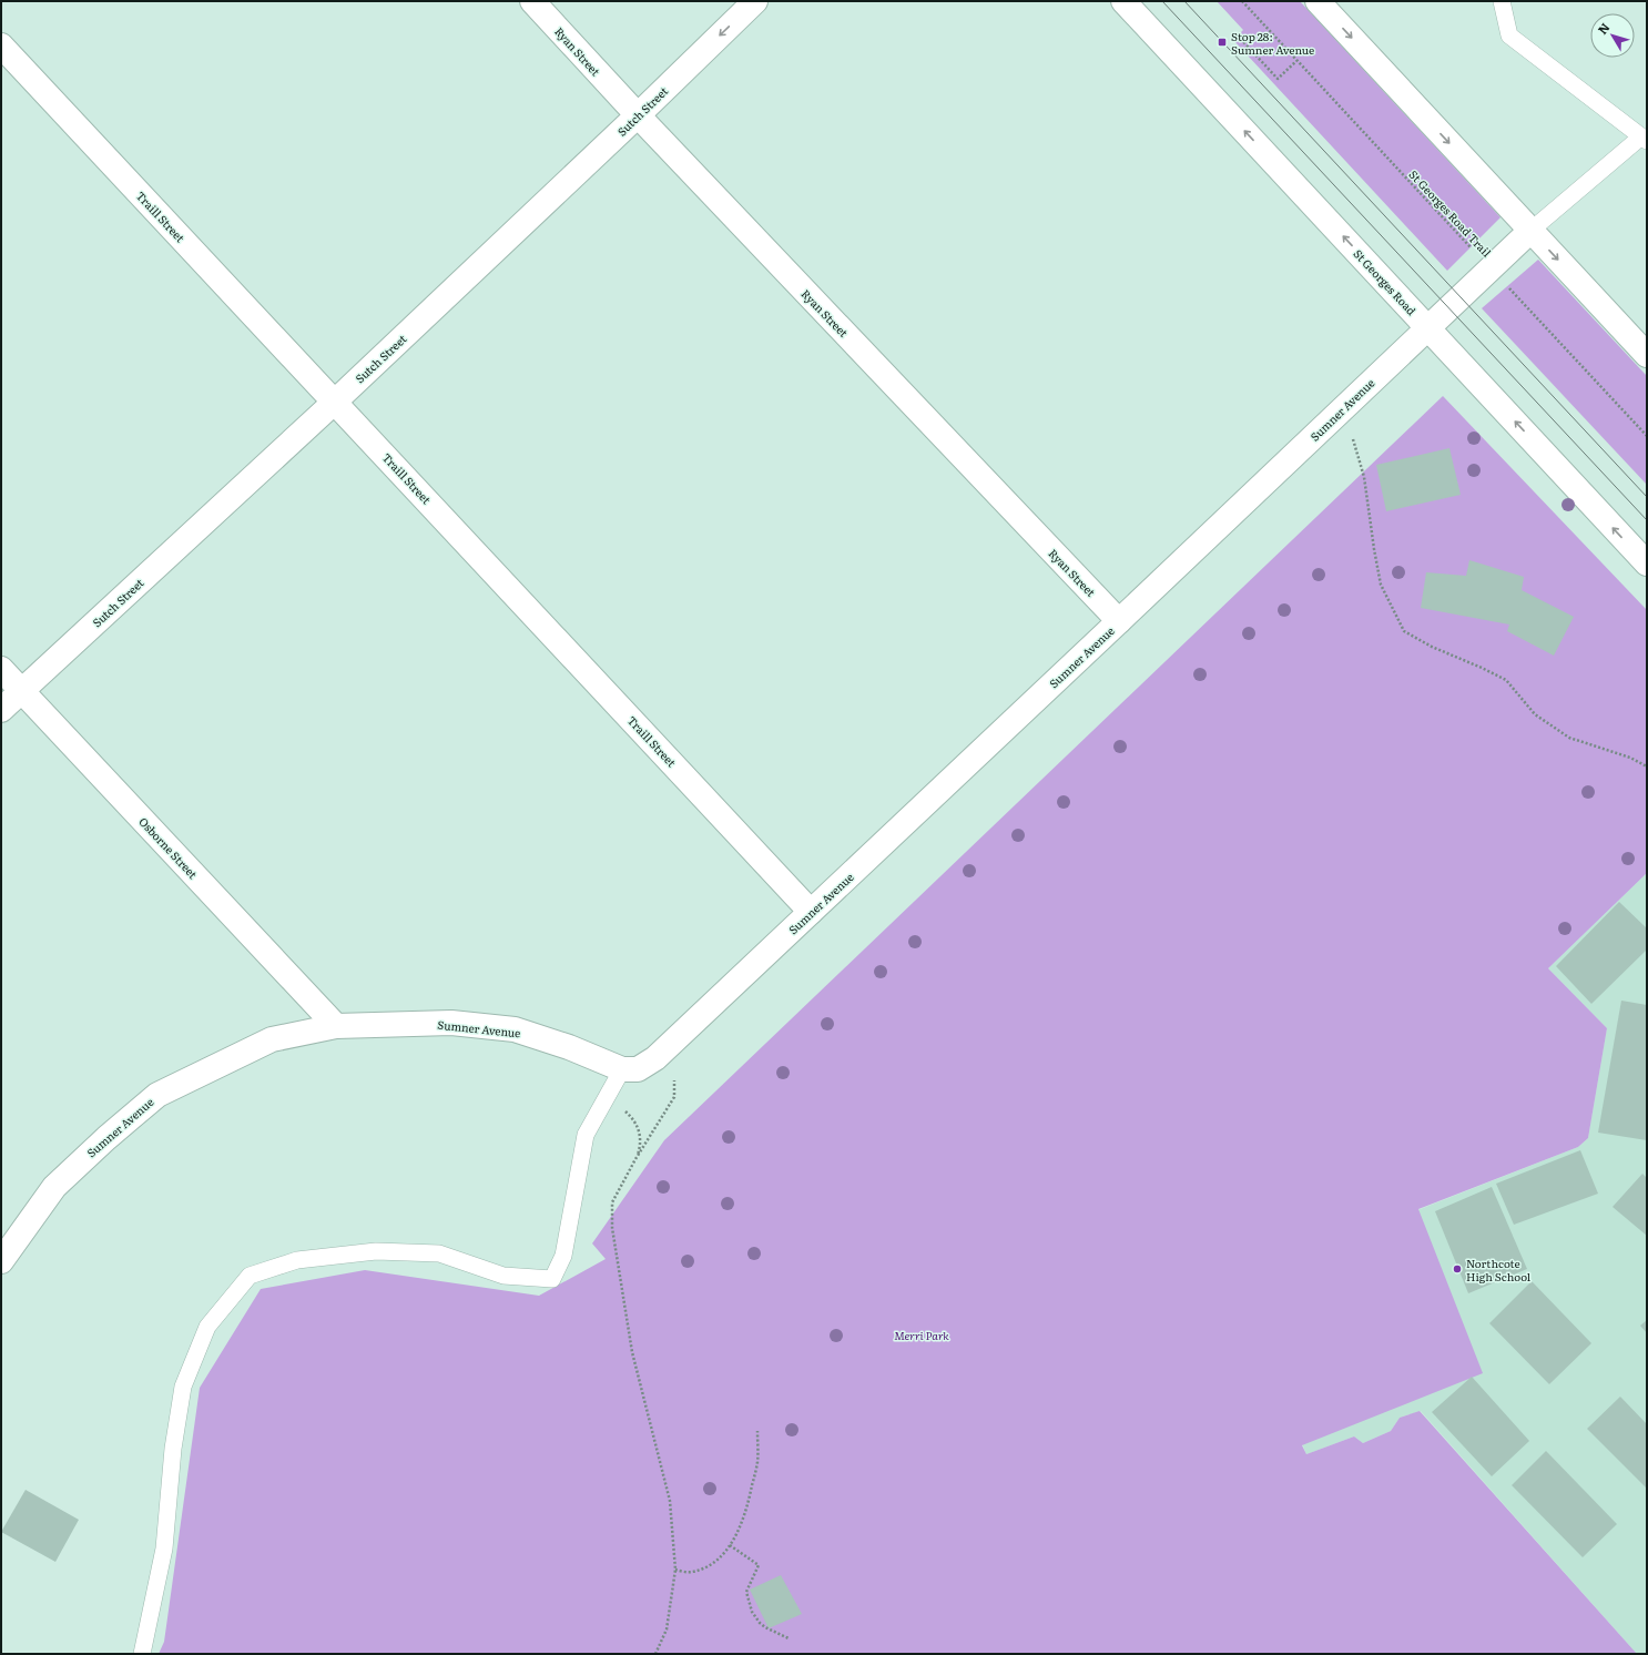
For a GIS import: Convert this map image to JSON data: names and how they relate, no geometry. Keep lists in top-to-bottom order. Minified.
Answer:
{"streets":{"main road":["Ryan Street","Sutch Street","Traill Street","St Georges Road","Sumner Avenue","Osborne Street"],"path":["St Georges Road Trail"]},"crossings":[["Ryan Street","Sutch Street"],["Ryan Street","Sumner Avenue"],["Sutch Street","Traill Street"],["Sutch Street","Osborne Street"],["St Georges Road Trail","Sumner Avenue"],["Traill Street","Sumner Avenue"],["St Georges Road","Sumner Avenue"],["Sumner Avenue","Osborne Street"]],"parks":["Merri Park"],"places":{"transit":["Stop 28: Sumner Avenue"],"other":["Northcote High School"]},"north":"top left"}
